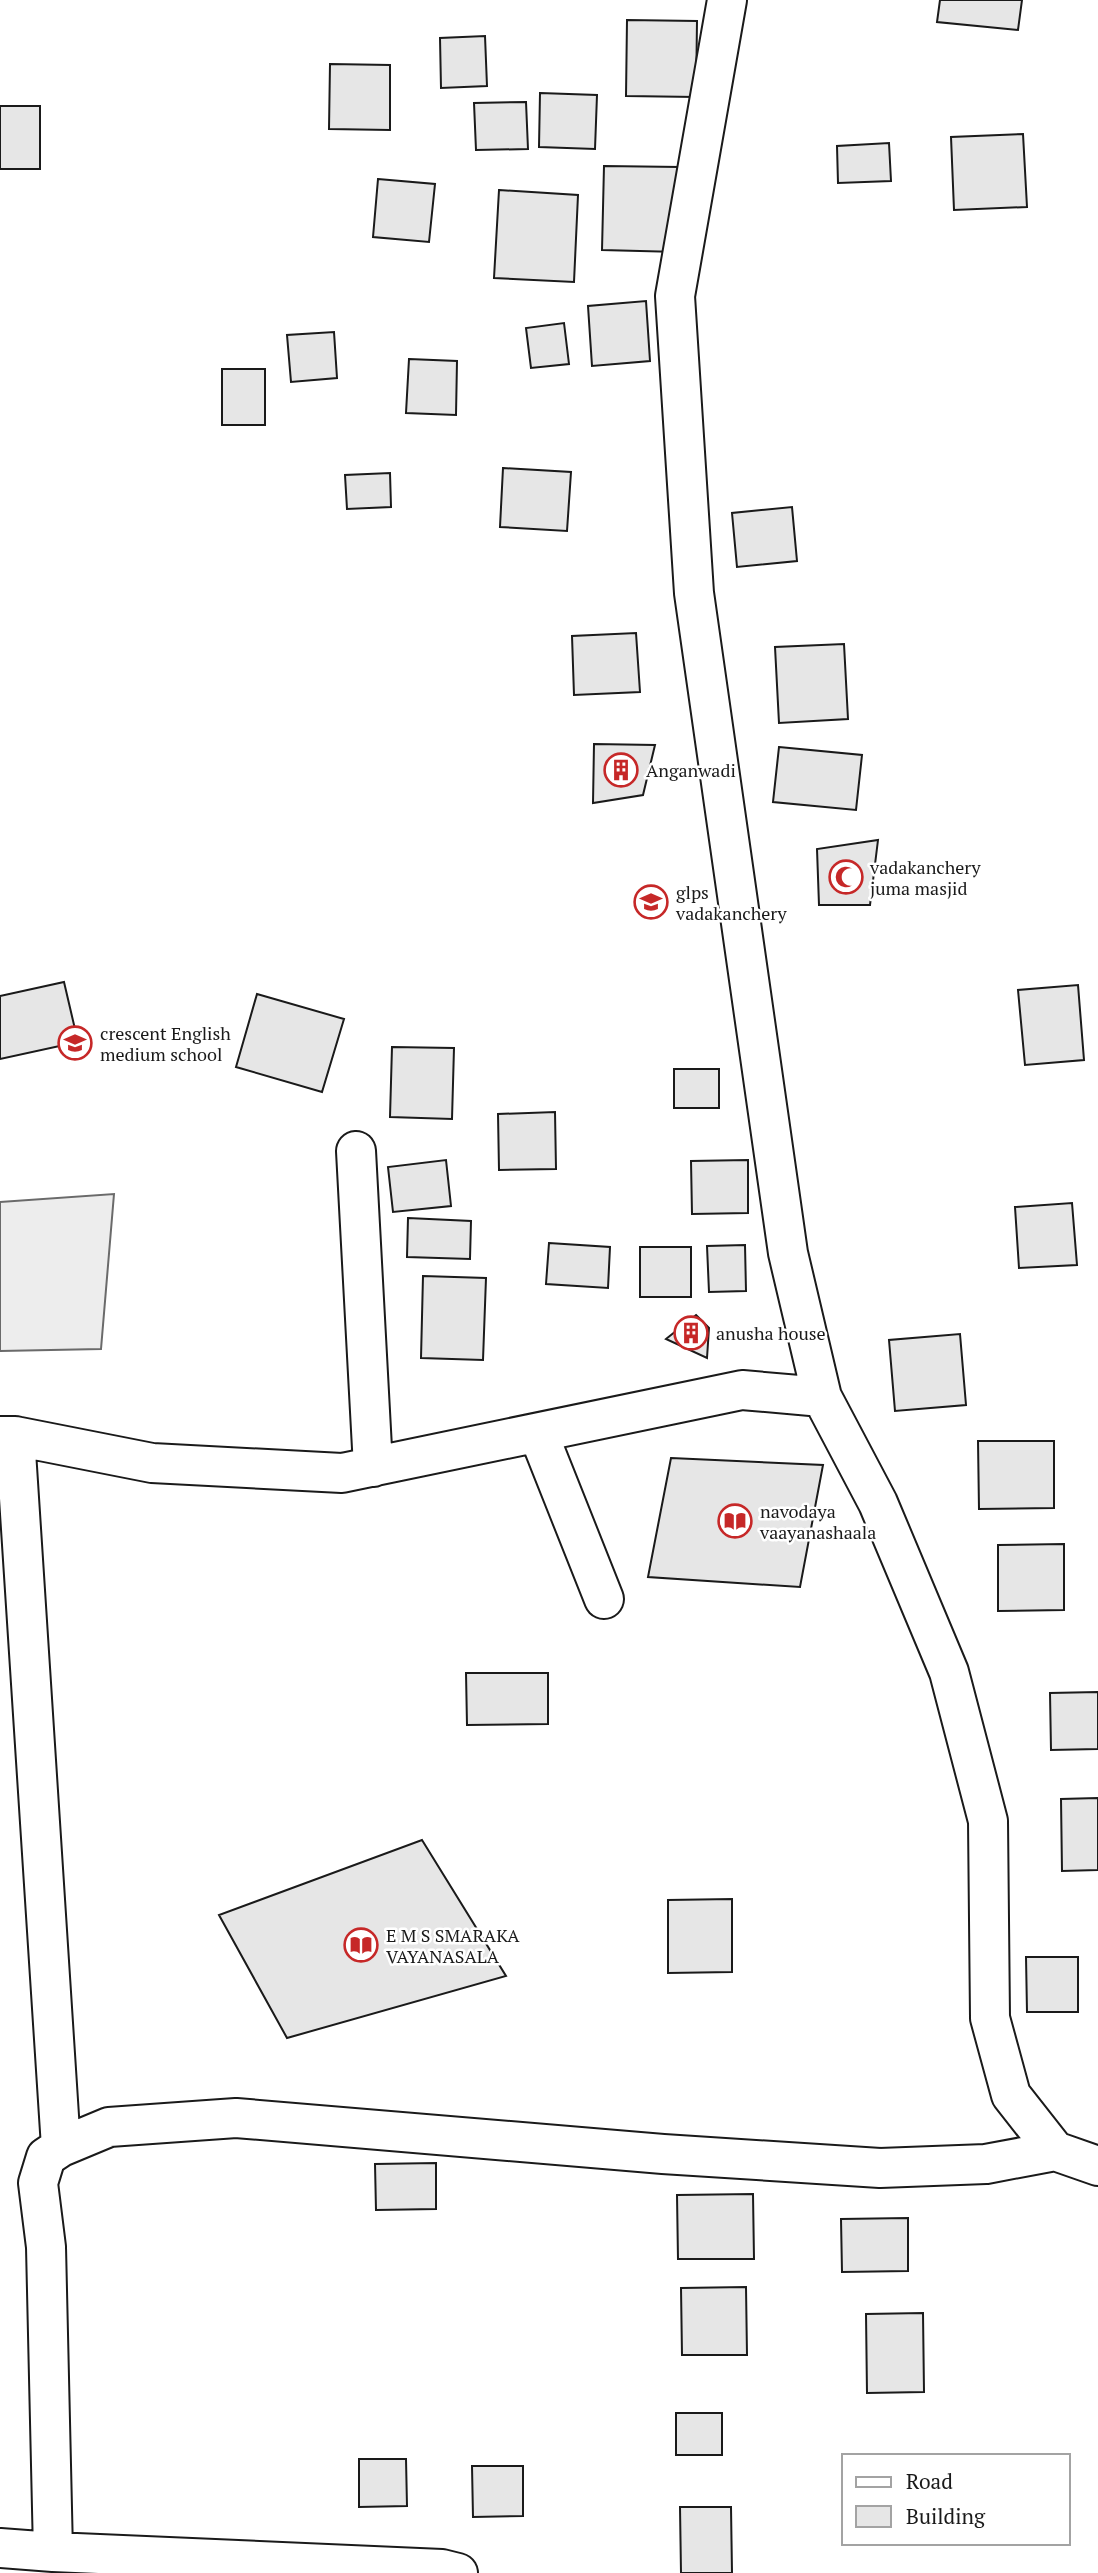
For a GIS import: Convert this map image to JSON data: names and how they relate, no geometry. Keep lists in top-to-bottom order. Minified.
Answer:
{"places":{"building":["Anganwadi","anusha house"],"mosque":["vadakanchery juma masjid"],"school or university":["glps vadakanchery","crescent English medium school"],"library":["navodaya vaayanashaala","E M S SMARAKA VAYANASALA"]},"legend":["Road","Building"]}
